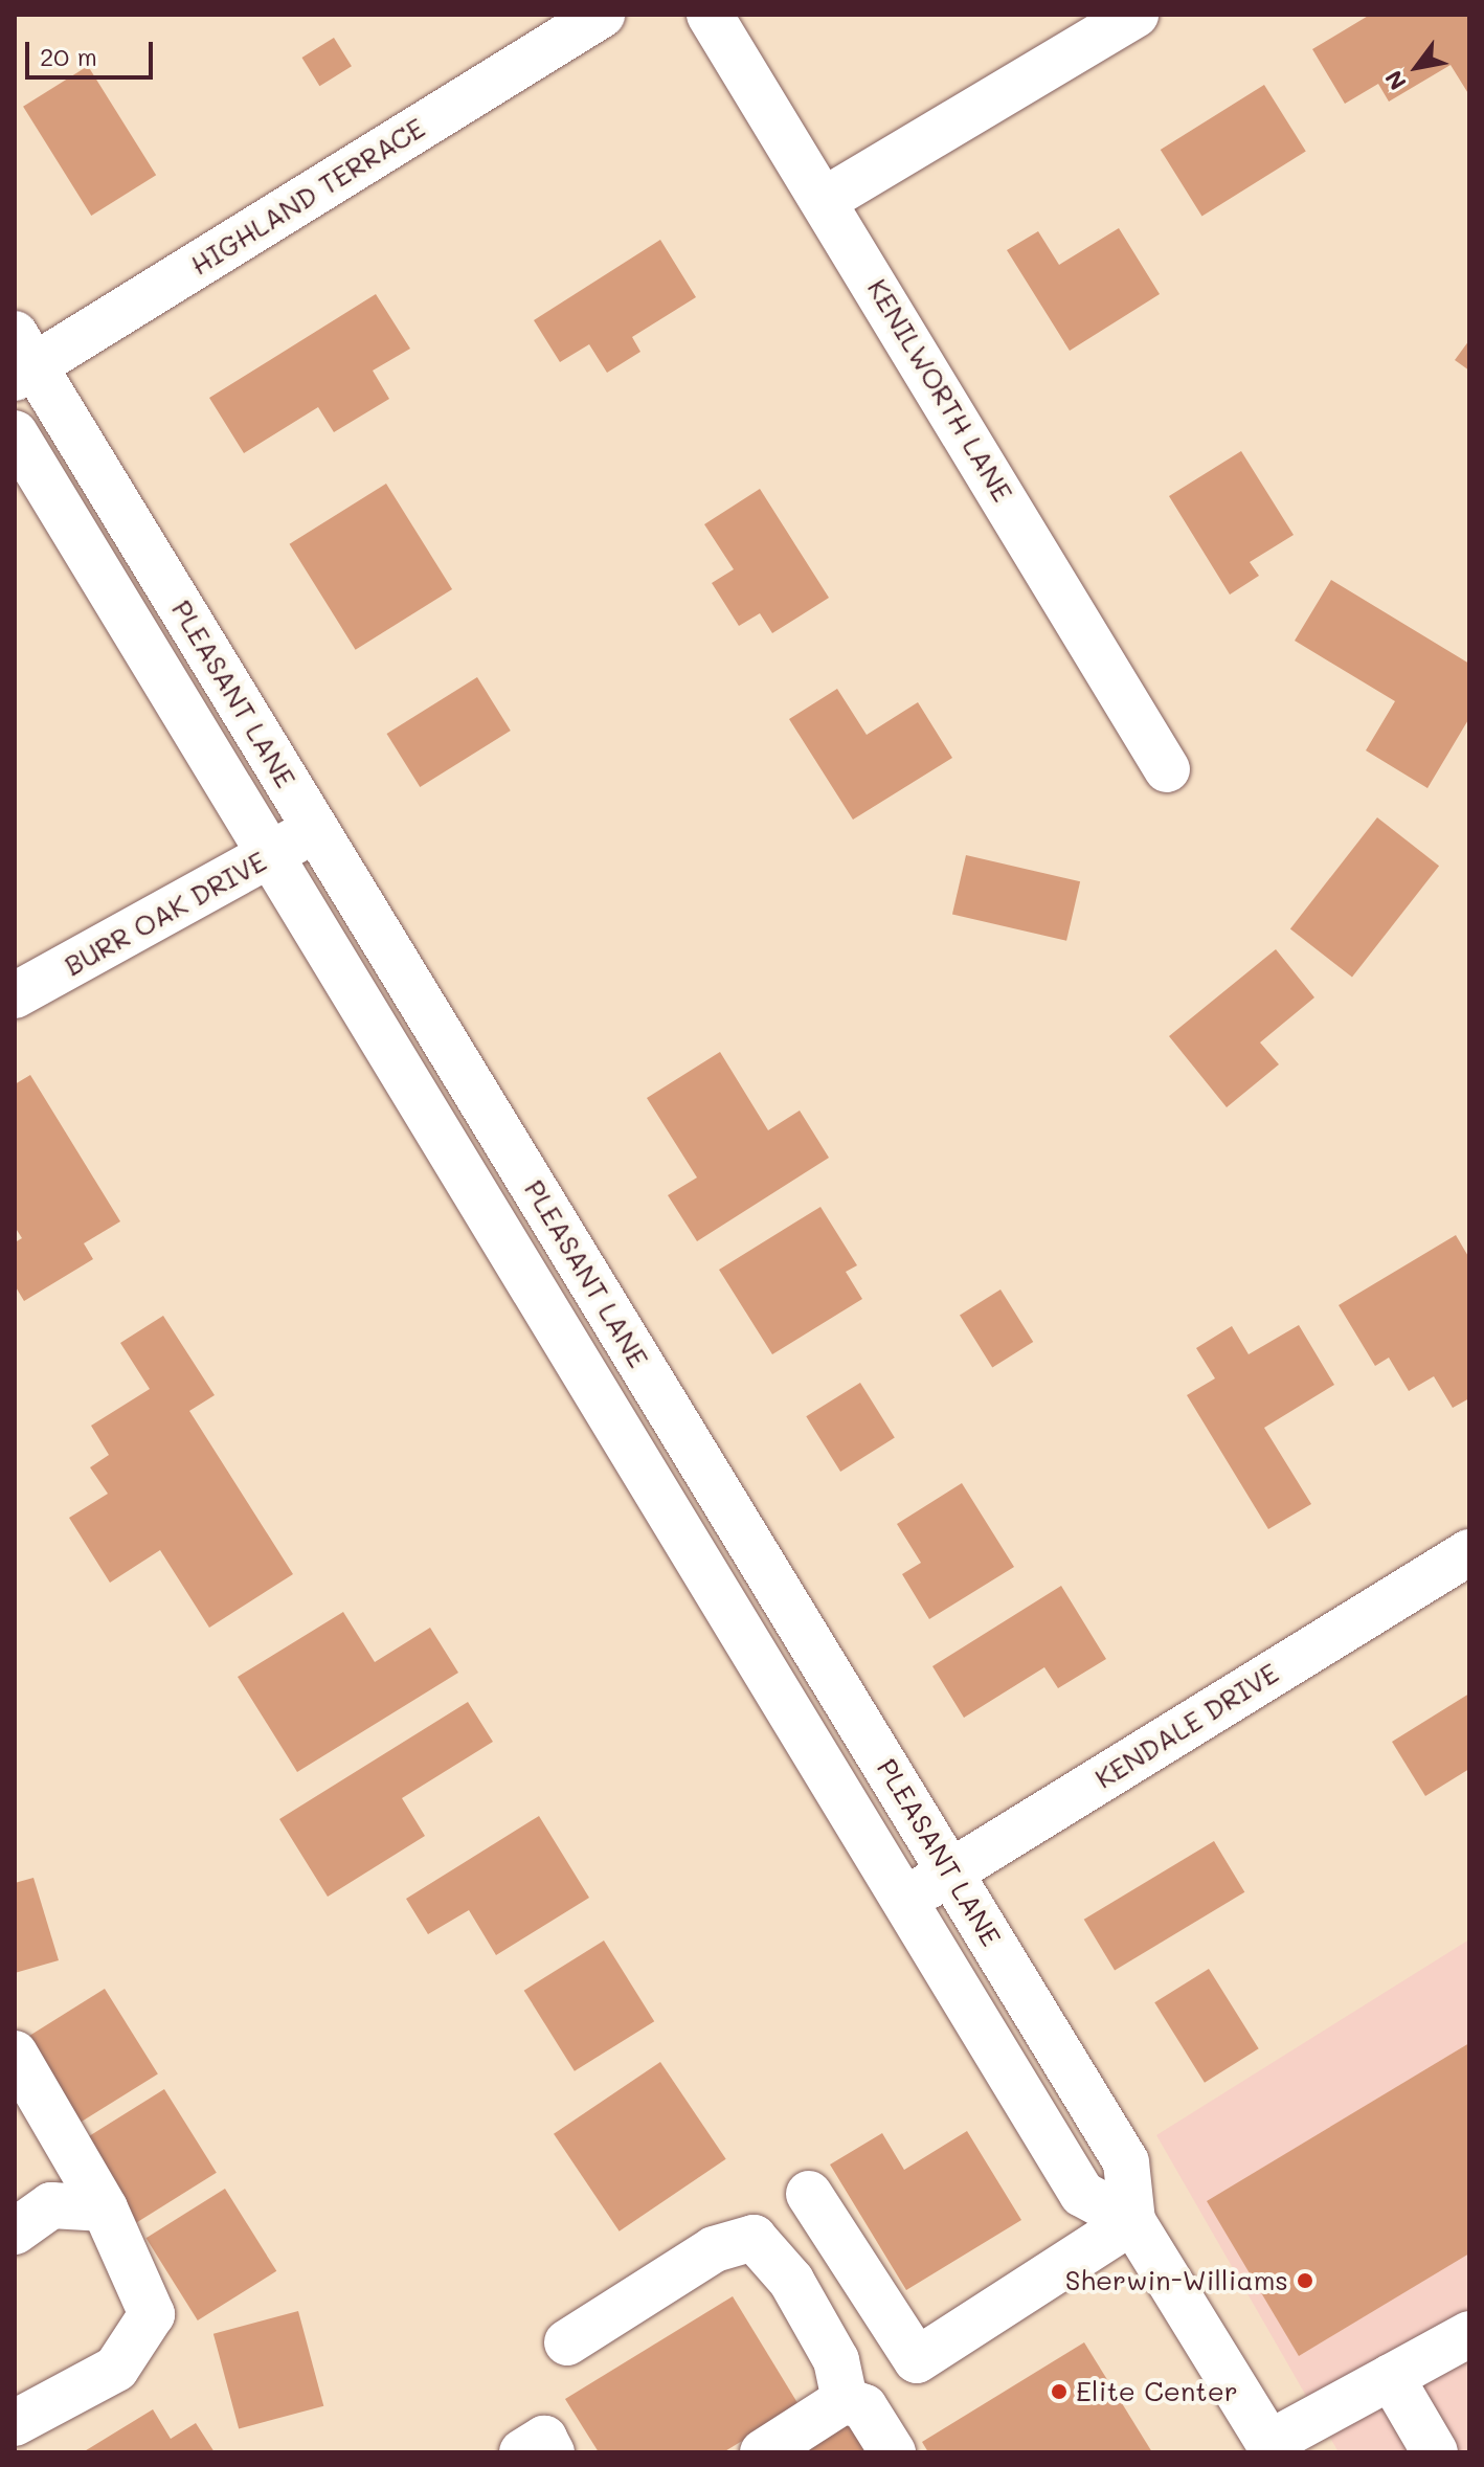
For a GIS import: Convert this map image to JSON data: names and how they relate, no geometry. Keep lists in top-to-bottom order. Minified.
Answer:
{"streets":{"street":["HIGHLAND TERRACE","KENILWORTH LANE","PLEASANT LANE","BURR OAK DRIVE","KENDALE DRIVE"]},"crossings":[["HIGHLAND TERRACE","PLEASANT LANE"],["PLEASANT LANE","BURR OAK DRIVE"],["PLEASANT LANE","KENDALE DRIVE"]],"places":["Sherwin-Williams","Elite Center"],"scale_bar":"20 m","north":"bottom left"}
